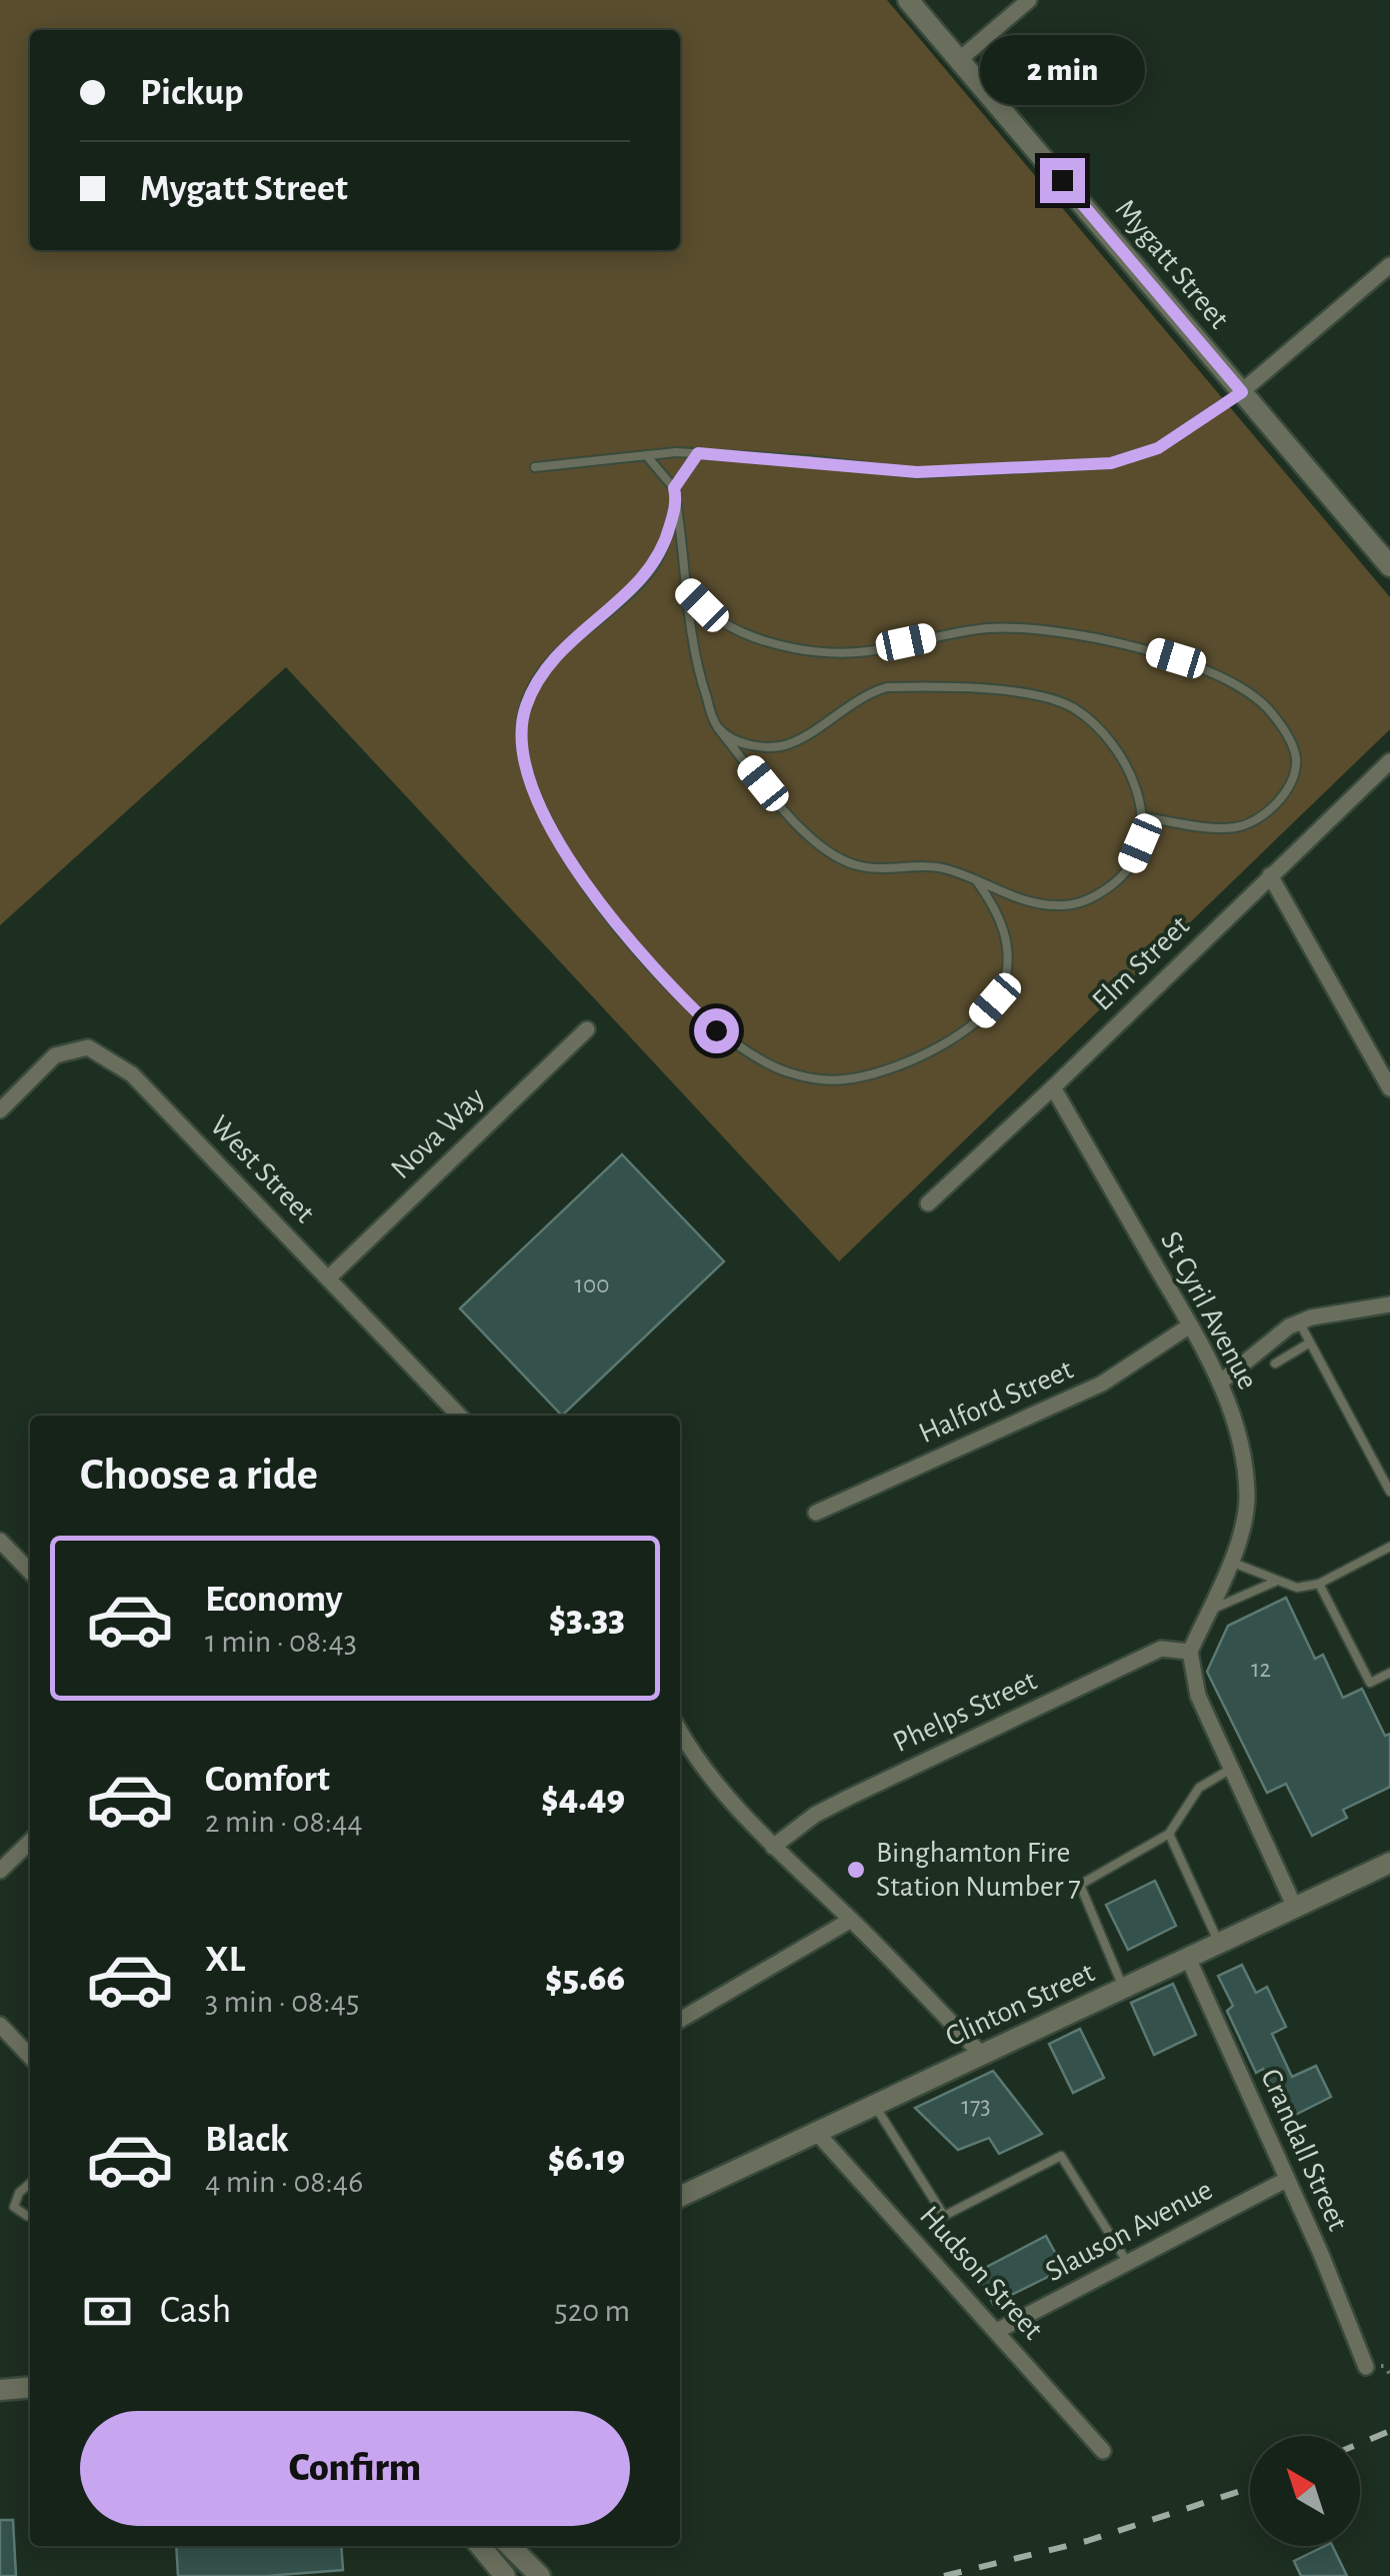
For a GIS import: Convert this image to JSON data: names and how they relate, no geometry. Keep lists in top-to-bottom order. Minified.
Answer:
{"streets":{"street":["Mygatt Street","Elm Street","Nova Way","West Street","St Cyril Avenue","Halford Street","Phelps Street","Clinton Street","Crandall Street","Slauson Avenue","Hudson Street"]},"crossings":[["Elm Street","St Cyril Avenue"],["Nova Way","West Street"],["St Cyril Avenue","Halford Street"],["St Cyril Avenue","Phelps Street"],["Clinton Street","Crandall Street"],["Clinton Street","Hudson Street"],["Crandall Street","Slauson Avenue"],["Slauson Avenue","Hudson Street"]],"places":["Binghamton Fire Station Number 7"],"house_numbers":["100","12","173"],"north":"top left","page":{"banner":["Pickup","Mygatt Street"],"bubble":"2 min","heading":"Choose a ride","list":[{"name":"Economy","note":"1 min · 08:43","value":"$3.33"},{"name":"Comfort","note":"2 min · 08:44","value":"$4.49"},{"name":"XL","note":"3 min · 08:45","value":"$5.66"},{"name":"Black","note":"4 min · 08:46","value":"$6.19"}],"pay":["Cash","520 m"],"buttons":"Confirm"}}
